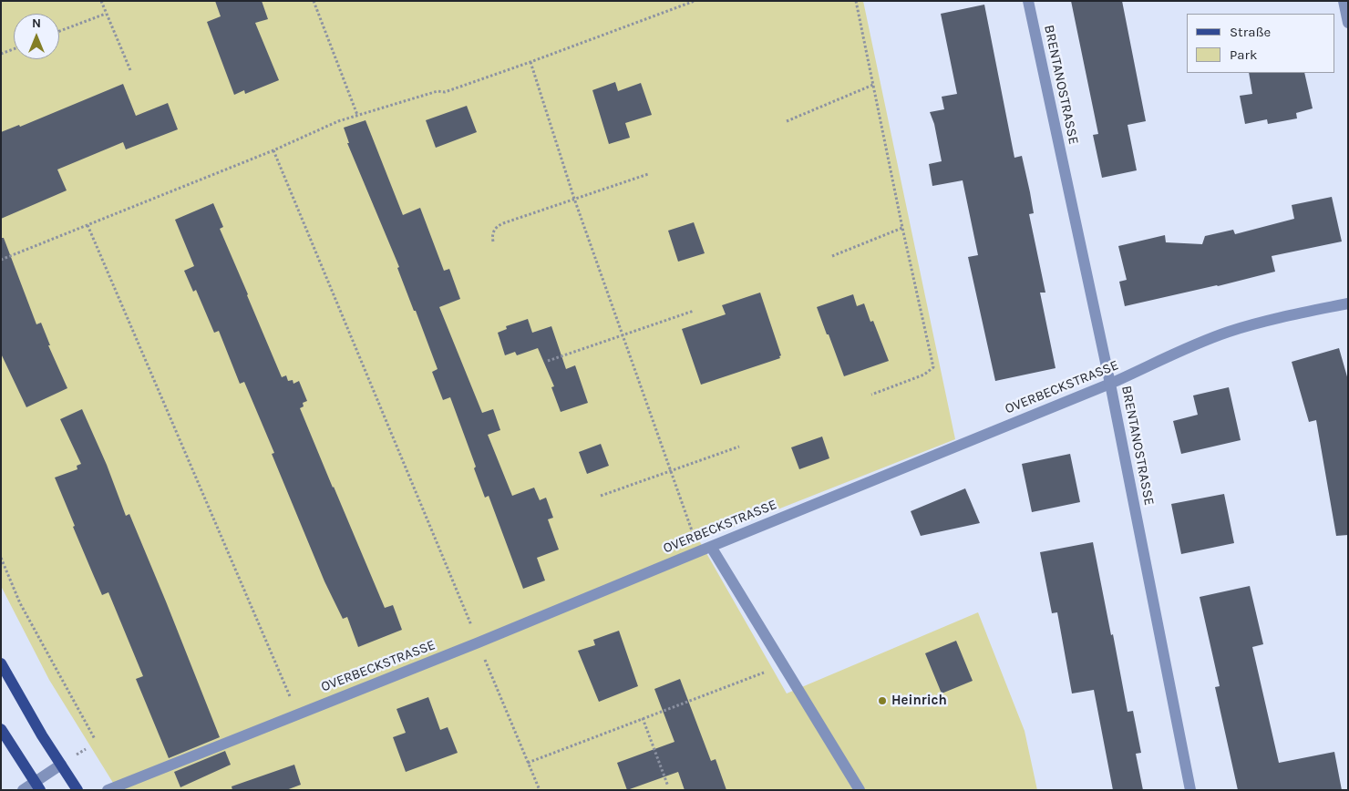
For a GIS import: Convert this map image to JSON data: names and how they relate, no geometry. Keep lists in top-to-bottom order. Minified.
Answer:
{"streets":{"street":["BRENTANOSTRASSE","OVERBECKSTRASSE"]},"crossings":[["BRENTANOSTRASSE","OVERBECKSTRASSE"]],"places":["Heinrich"],"legend":["Straße","Park"],"north":"top"}
